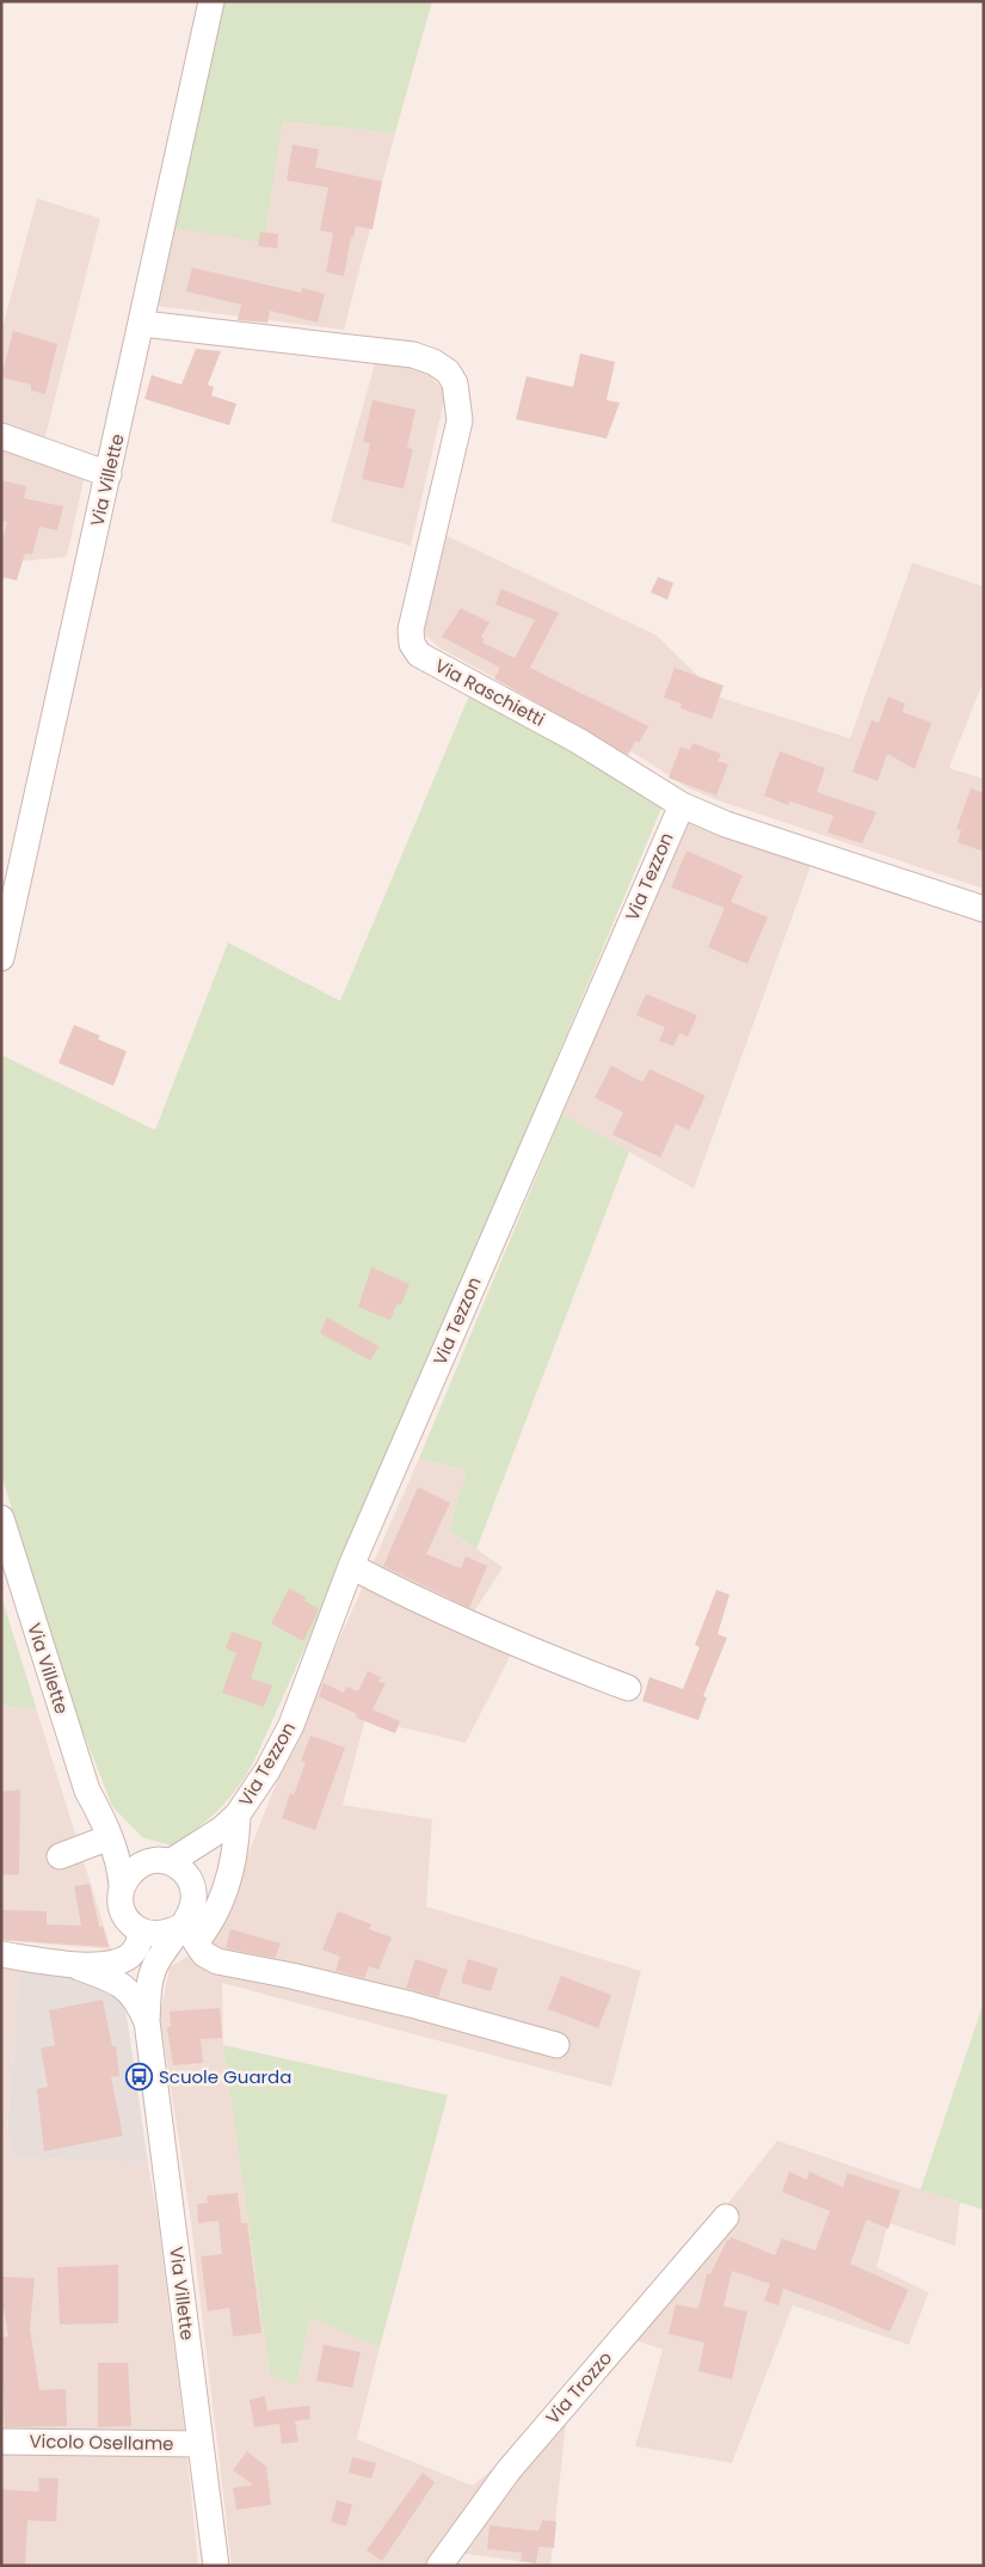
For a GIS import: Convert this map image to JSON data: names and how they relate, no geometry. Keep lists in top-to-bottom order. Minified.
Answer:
{"streets":{"street":["Via Villette","Via Raschietti","Via Tezzon","Via Trozzo","Vicolo Osellame"]},"crossings":[["Via Villette","Via Raschietti"],["Via Villette","Via Tezzon"],["Via Villette","Vicolo Osellame"],["Via Raschietti","Via Tezzon"]],"places":{"bus stop":["Scuole Guarda"]}}
